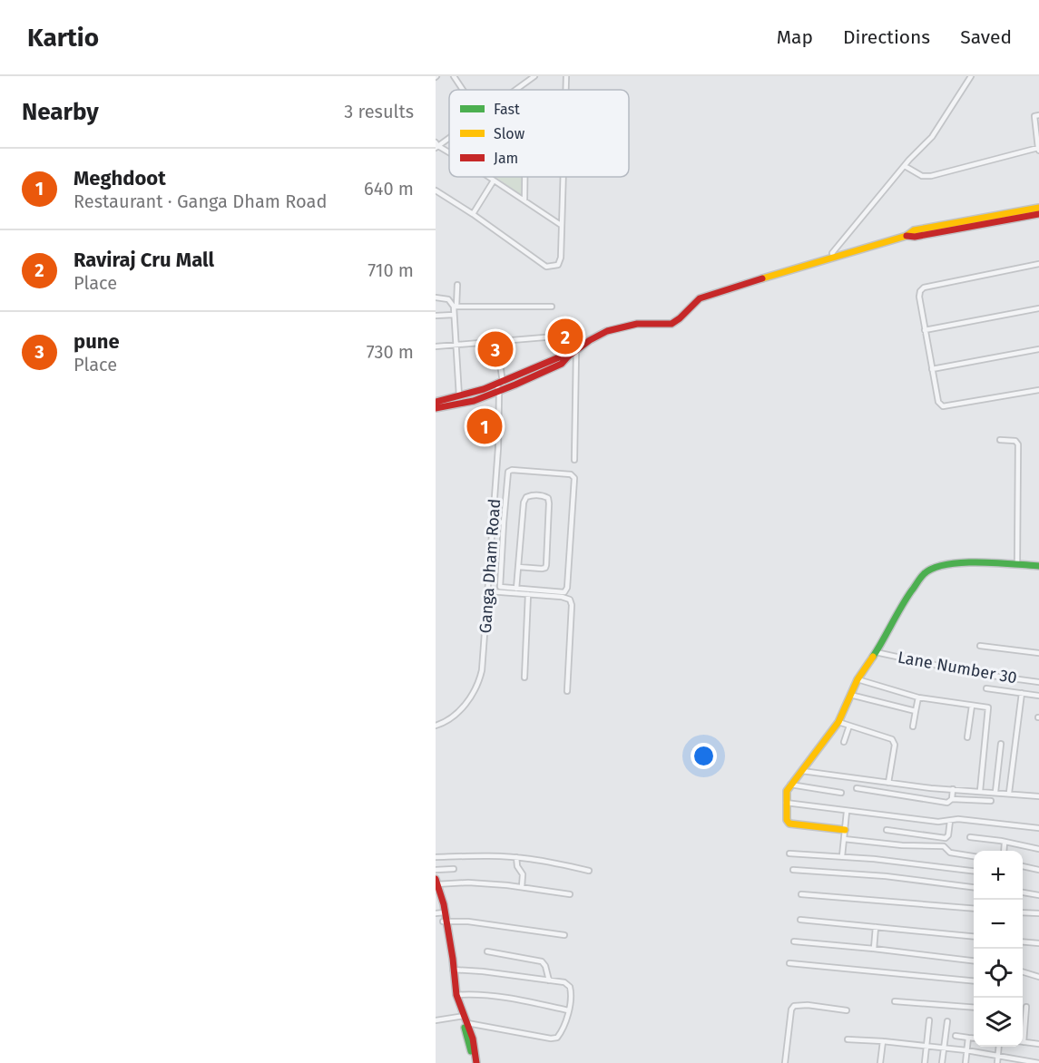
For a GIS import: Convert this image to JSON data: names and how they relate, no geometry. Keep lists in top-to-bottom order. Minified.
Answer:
{"streets":{"street":["Ganga Dham Road","Lane Number 30"]},"legend":["Fast","Slow","Jam"],"page":{"header":"Kartio","nav":["Map","Directions","Saved"],"heading":["Nearby","3 results"],"list":[{"mark":"1","name":"Meghdoot","note":"Restaurant · Ganga Dham Road","value":"640 m"},{"mark":"2","name":"Raviraj Cru Mall","note":"Place","value":"710 m"},{"mark":"3","name":"pune","note":"Place","value":"730 m"}],"pins":["2","3","1"],"map_buttons":["+","−"]}}
